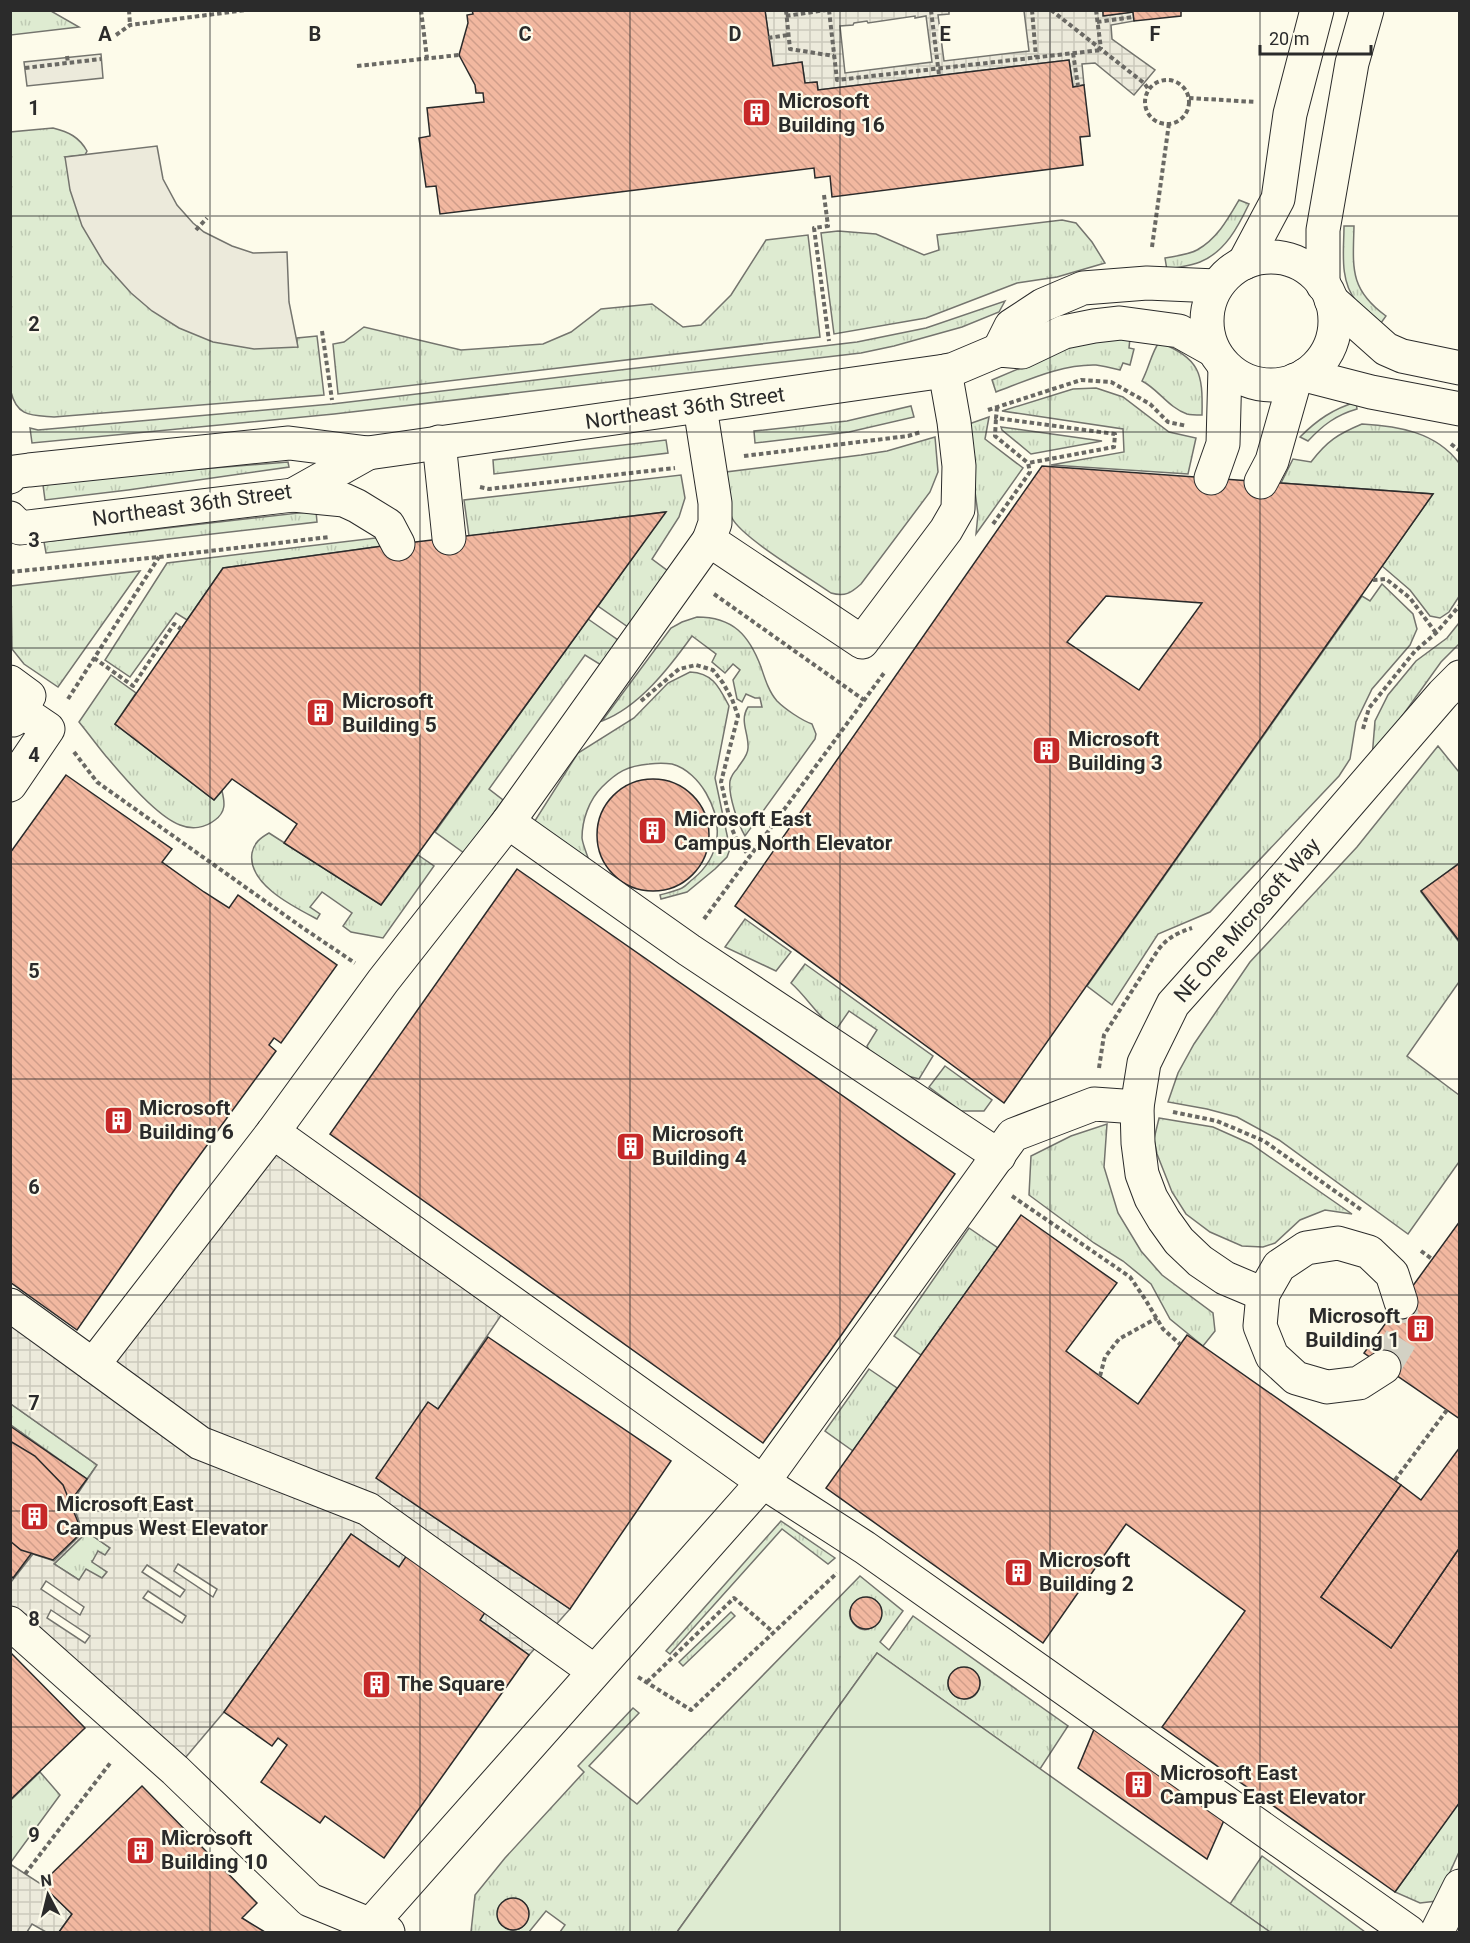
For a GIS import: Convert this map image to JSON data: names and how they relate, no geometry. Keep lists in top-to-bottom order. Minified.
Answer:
{"streets":{"street":["Northeast 36th Street","NE One Microsoft Way"]},"places":{"building":["Microsoft Building 16","Microsoft Building 5","Microsoft Building 3","Microsoft East Campus North Elevator","Microsoft Building 6","Microsoft Building 4","Microsoft Building 1","Microsoft East Campus West Elevator","Microsoft Building 2","The Square","Microsoft East Campus East Elevator","Microsoft Building 10"]},"scale_bar":"20 m","north":"top","grid":{"columns":["A","B","C","D","E","F"],"rows":["1","2","3","4","5","6","7","8","9"]}}
